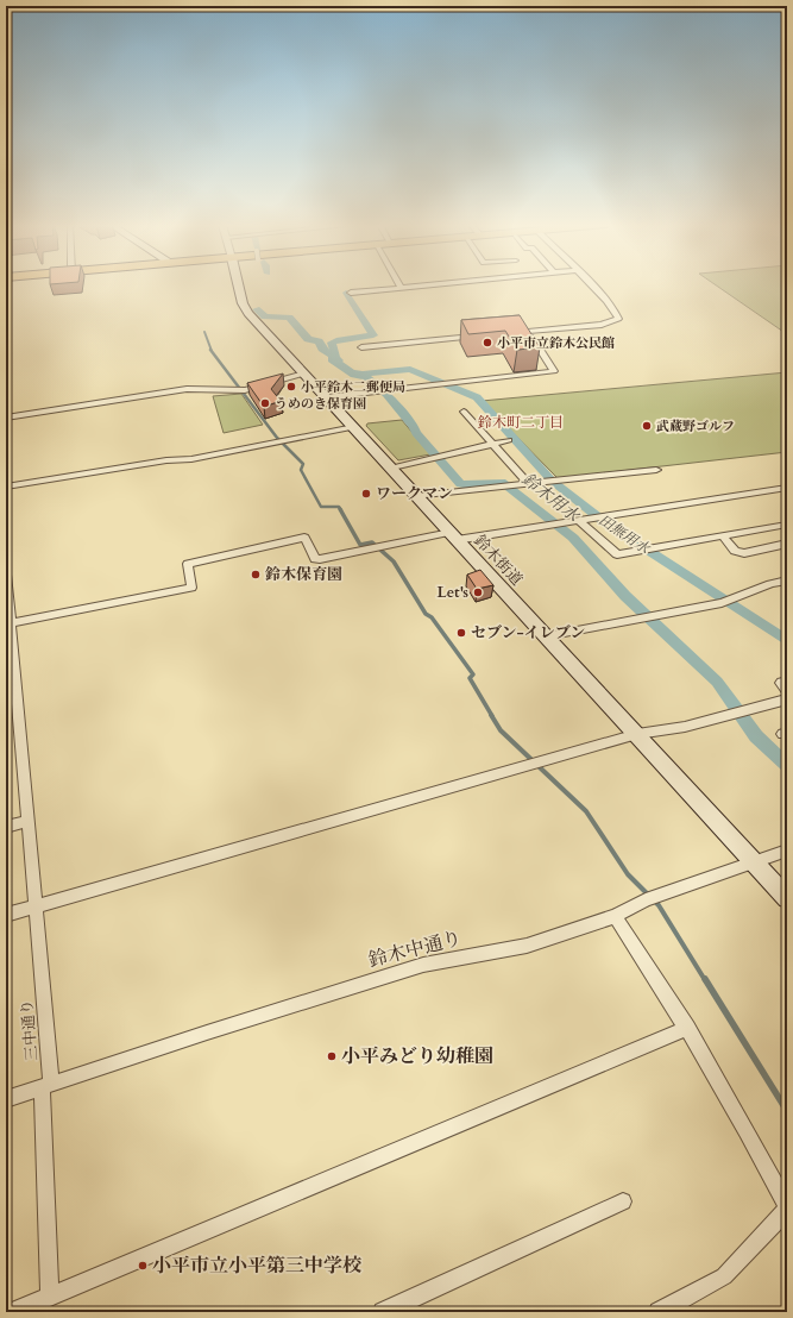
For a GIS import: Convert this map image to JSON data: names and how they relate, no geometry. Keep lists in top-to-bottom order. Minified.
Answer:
{"streets":{"main road":["鈴木街道"],"street":["鈴木中通り","三中通り"]},"crossings":[["鈴木街道","鈴木中通り"],["鈴木中通り","三中通り"]],"districts":["鈴木町二丁目"],"water":["鈴木用水","田無用水"],"places":["小平市立鈴木公民館","小平鈴木二郵便局","うめのき保育園","武蔵野ゴルフ","ワークマン","鈴木保育園","Let's","セブン-イレブン","小平みどり幼稚園","小平市立小平第三中学校"]}
